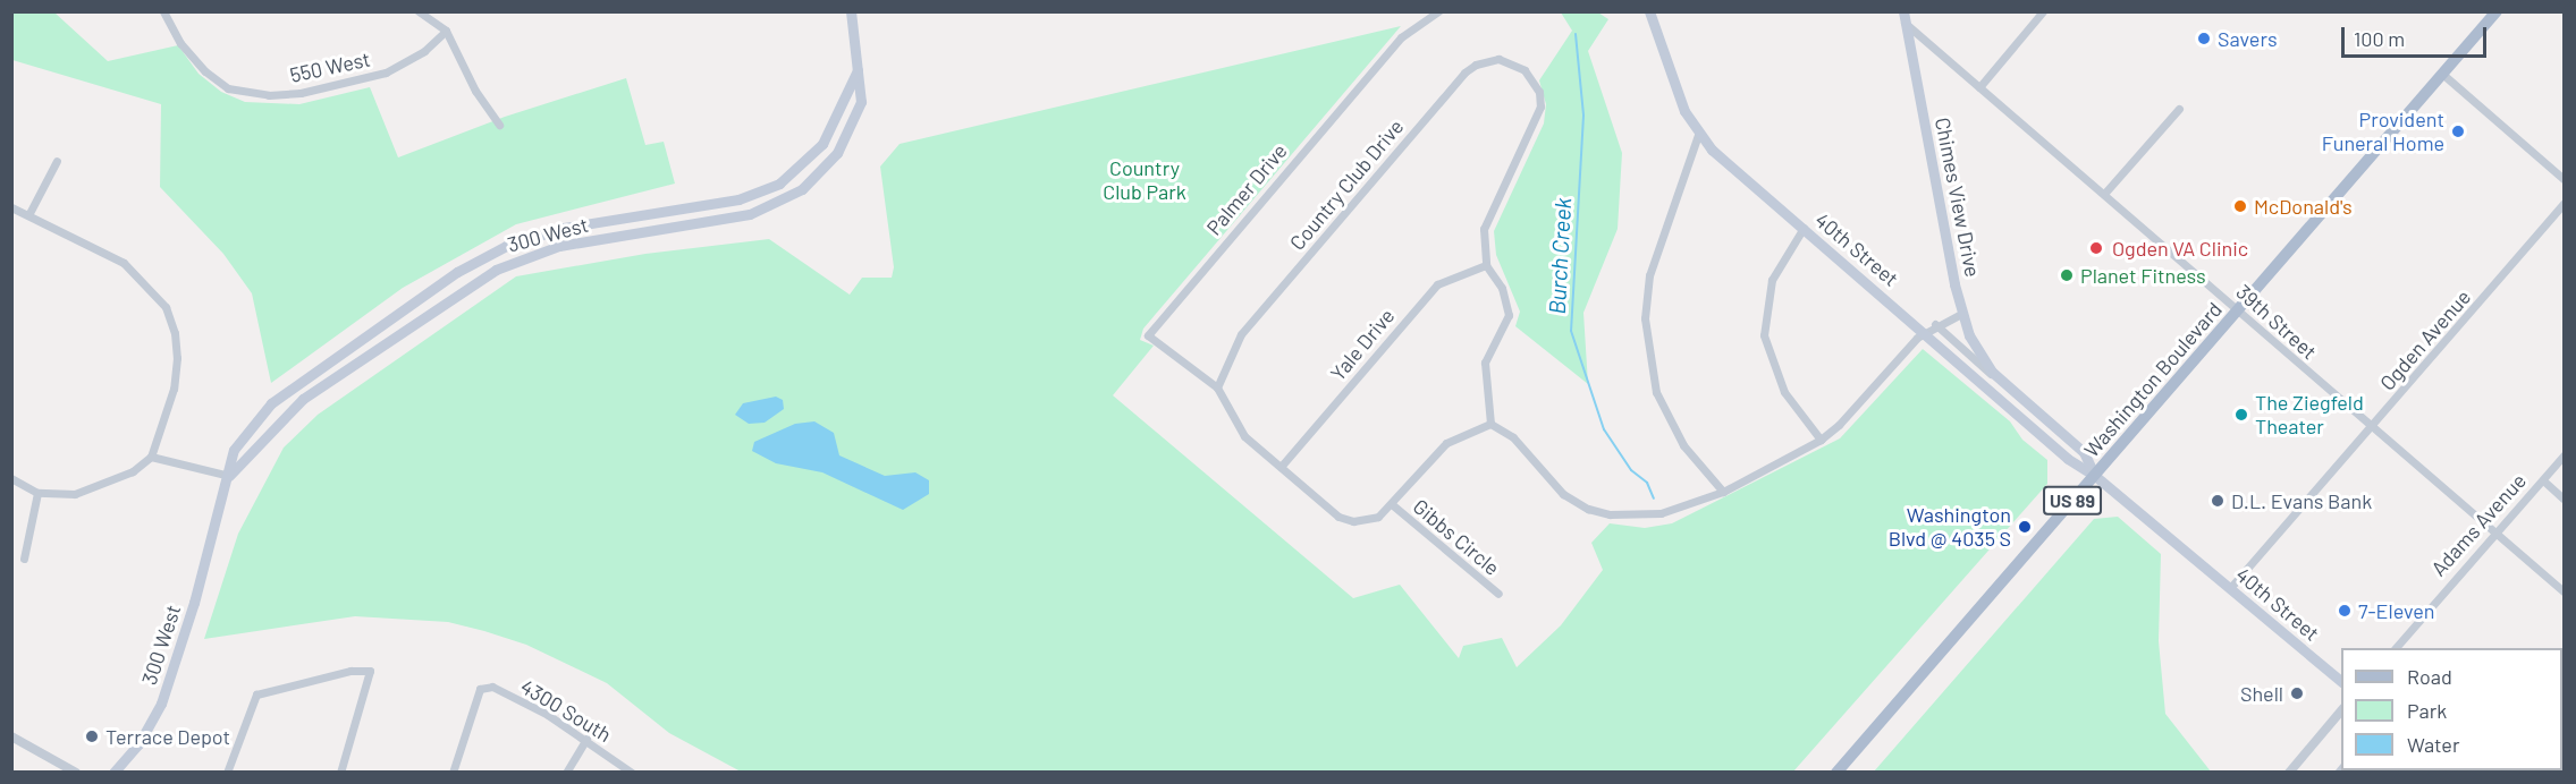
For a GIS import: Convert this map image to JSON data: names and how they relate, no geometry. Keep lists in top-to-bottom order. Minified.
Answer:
{"streets":{"main road":["Chimes View Drive","300 West","40th Street","Washington Boulevard","US 89"],"street":["550 West","Country Club Drive","Palmer Drive","39th Street","Ogden Avenue","Yale Drive","Adams Avenue","Gibbs Circle","4300 South"]},"crossings":[["Country Club Drive","Palmer Drive"],["Country Club Drive","Yale Drive"],["Chimes View Drive","40th Street"],["Chimes View Drive","39th Street"],["40th Street","Ogden Avenue"],["40th Street","Washington Boulevard"],["39th Street","Ogden Avenue"],["39th Street","Washington Boulevard"],["39th Street","Adams Avenue"]],"water":["Burch Creek"],"parks":["Country Club Park"],"places":["Savers","Provident Funeral Home","McDonald's","Ogden VA Clinic","Planet Fitness","The Ziegfeld Theater","D.L. Evans Bank","Washington Blvd @ 4035 S","7-Eleven","Shell","Terrace Depot"],"legend":["Road","Park","Water"],"scale_bar":"100 m"}
